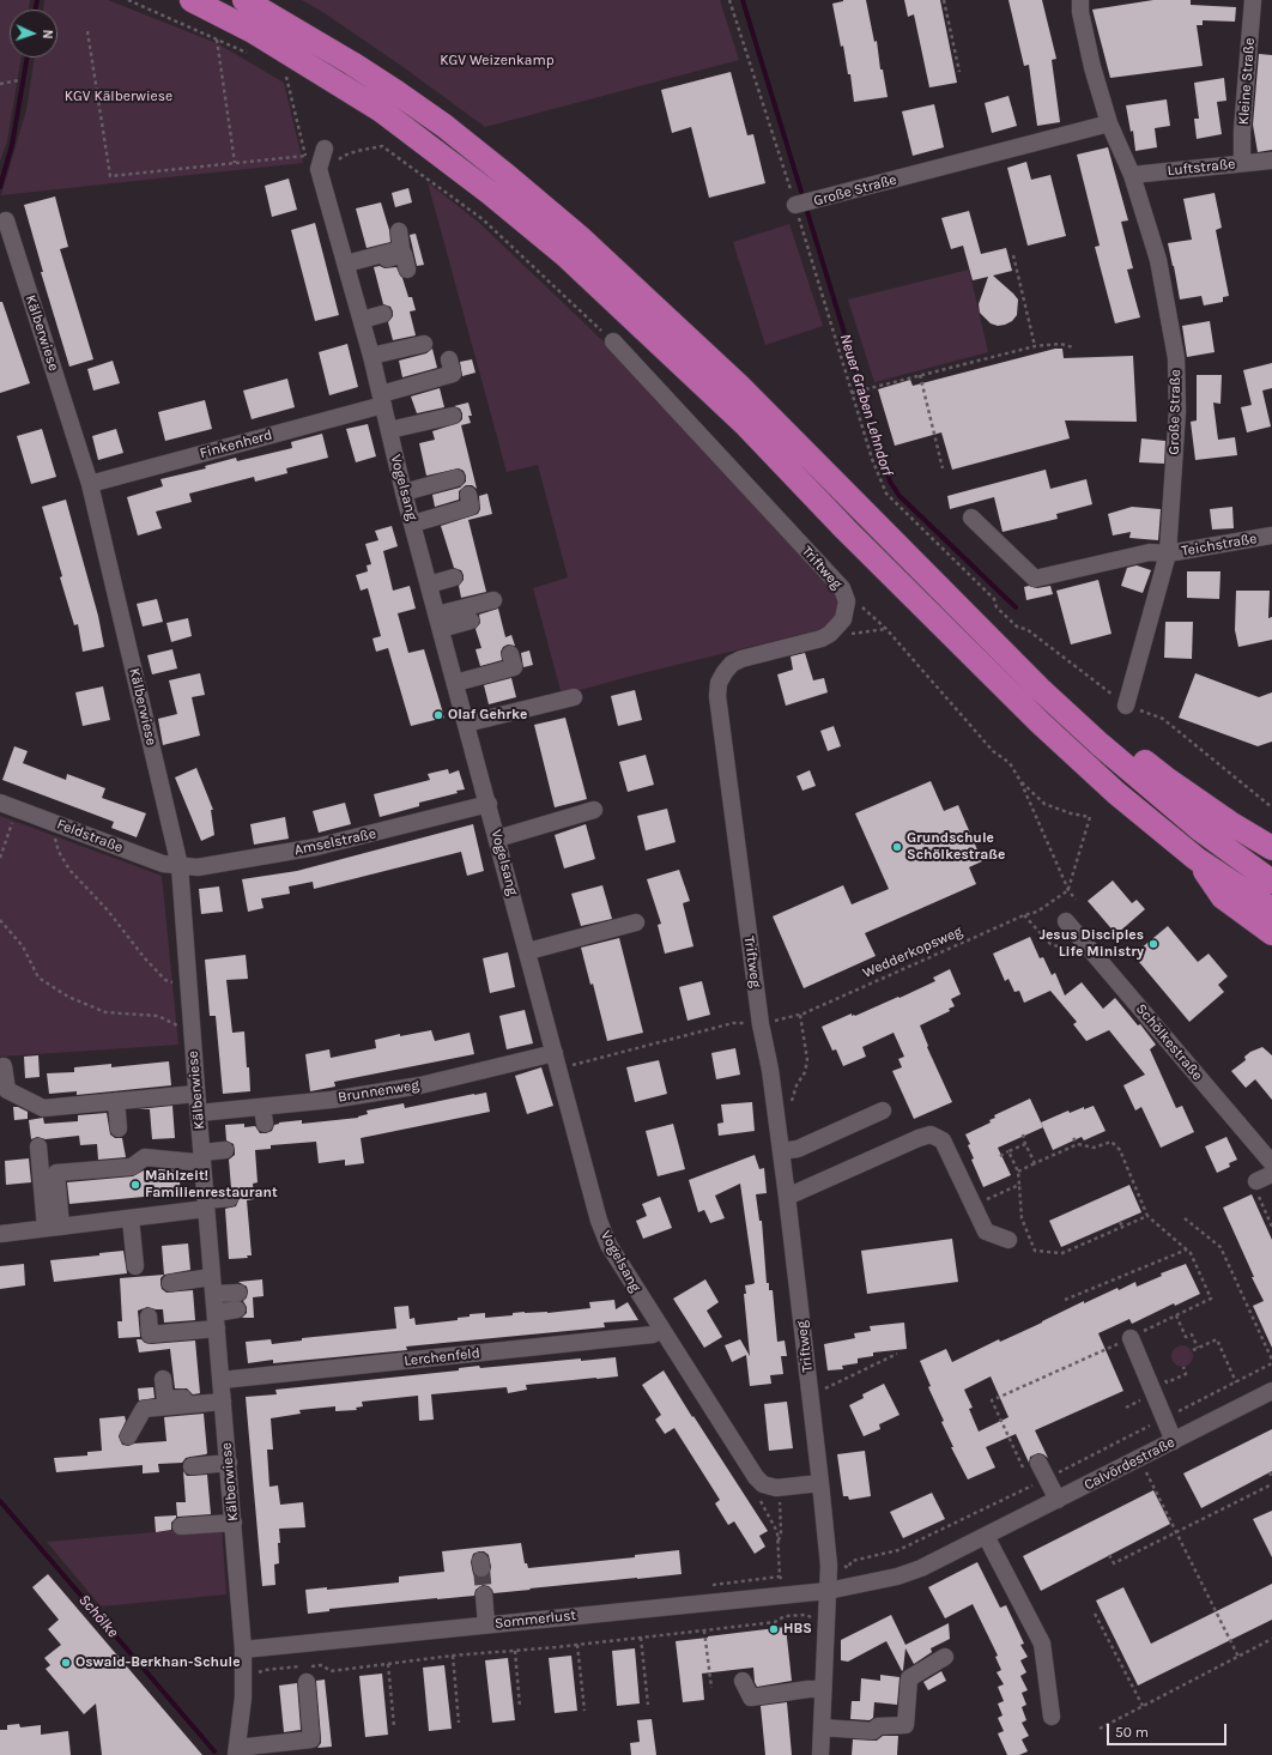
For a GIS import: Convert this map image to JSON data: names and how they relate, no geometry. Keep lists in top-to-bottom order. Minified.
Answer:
{"streets":{"street":["Kleine Straße","Luftstraße","Große Straße","Kälberwiese","Finkenherd","Vogelsang","Teichstraße","Triftweg","Feldstraße","Amselstraße","Schölkestraße","Brunnenweg","Lerchenfeld","Calvördestraße","Sommerlust"],"path":["Wedderkopsweg"]},"crossings":[["Kleine Straße","Luftstraße"],["Luftstraße","Große Straße"],["Große Straße","Teichstraße"],["Kälberwiese","Finkenherd"],["Kälberwiese","Feldstraße"],["Kälberwiese","Amselstraße"],["Kälberwiese","Brunnenweg"],["Kälberwiese","Lerchenfeld"],["Kälberwiese","Sommerlust"],["Finkenherd","Vogelsang"],["Vogelsang","Triftweg"],["Vogelsang","Amselstraße"],["Vogelsang","Wedderkopsweg"],["Vogelsang","Brunnenweg"],["Vogelsang","Lerchenfeld"],["Triftweg","Wedderkopsweg"],["Triftweg","Calvördestraße"],["Triftweg","Sommerlust"],["Feldstraße","Amselstraße"],["Wedderkopsweg","Brunnenweg"],["Calvördestraße","Sommerlust"]],"water":["Neuer Graben Lehndorf","Schölke"],"parks":["KGV Weizenkamp","KGV Kälberwiese"],"places":["Olaf Gehrke","Grundschule Schölkestraße","Jesus Disciples Life Ministry","Mahlzeit! Familienrestaurant","HBS","Oswald-Berkhan-Schule"],"scale_bar":"50 m","north":"right"}
